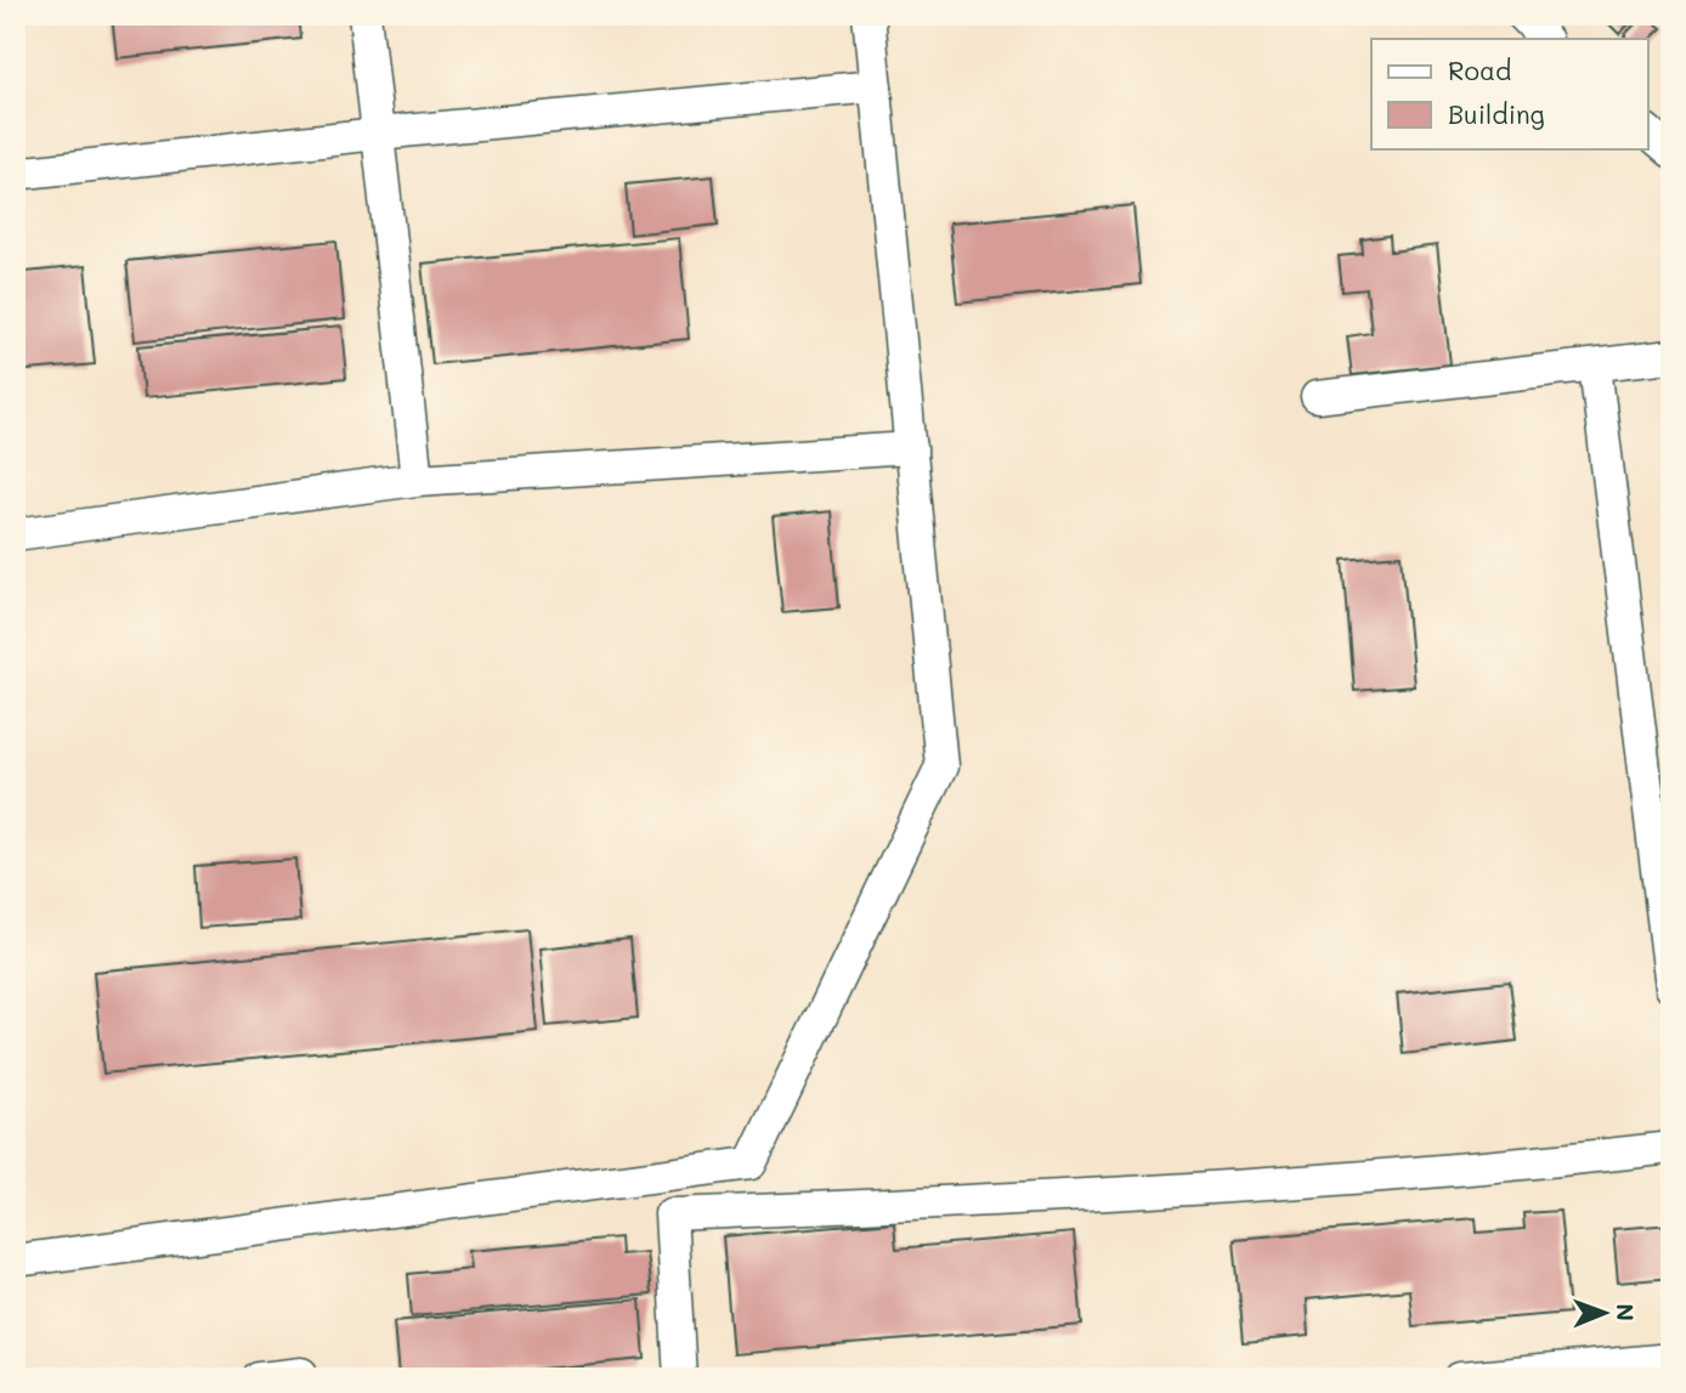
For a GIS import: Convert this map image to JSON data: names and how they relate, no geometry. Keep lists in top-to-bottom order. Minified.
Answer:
{"legend":["Road","Building"],"north":"right"}
